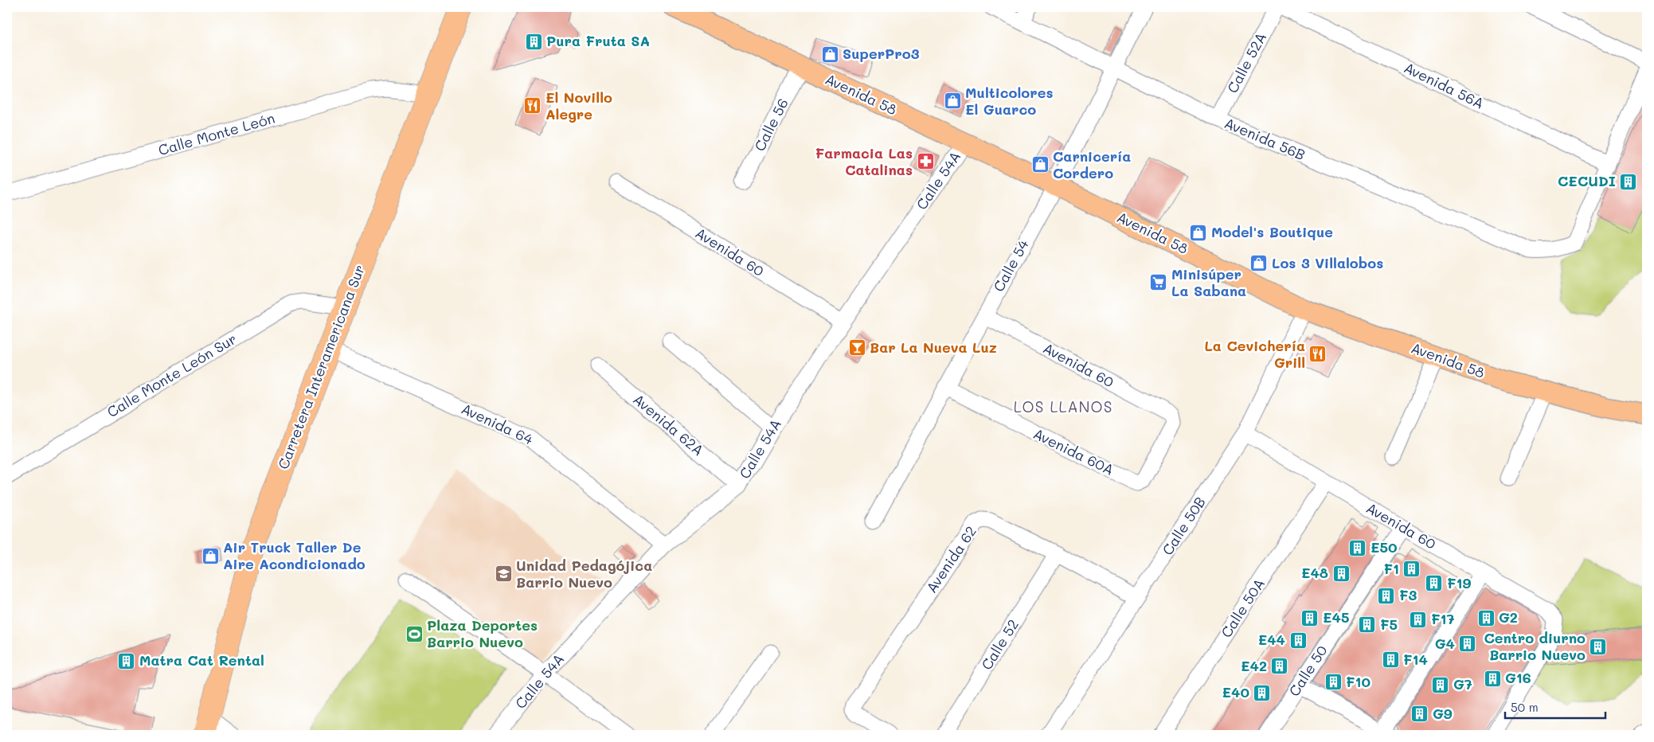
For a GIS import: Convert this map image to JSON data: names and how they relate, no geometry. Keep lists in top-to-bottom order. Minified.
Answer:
{"streets":{"highway":["Carretera Interamericana Sur"],"main road":["Avenida 58"],"street":["Calle 52A","Avenida 56A","Calle 56","Calle Monte León","Avenida 56B","Calle 54A","Avenida 60","Calle 54","Calle Monte León Sur","Avenida 64","Avenida 62A","Avenida 60A","Calle 50B","Avenida 62","Calle 50A","Calle 52","Calle 50"]},"crossings":[["Calle 52A","Avenida 56B"],["Avenida 56A","Avenida 56B"],["Avenida 58","Calle 56"],["Avenida 58","Calle 54A"],["Avenida 58","Calle 54"],["Avenida 58","Calle 50B"],["Calle Monte León","Carretera Interamericana Sur"],["Avenida 56B","Calle 54"],["Calle 54A","Avenida 60"],["Calle 54A","Avenida 64"],["Calle 54A","Avenida 62A"],["Avenida 60","Calle 54"],["Avenida 60","Avenida 60A"],["Avenida 60","Calle 50B"],["Avenida 60","Calle 50A"],["Avenida 60","Calle 50"],["Calle 54","Avenida 60A"],["Carretera Interamericana Sur","Calle Monte León Sur"],["Carretera Interamericana Sur","Avenida 64"],["Calle 50B","Avenida 62"],["Avenida 62","Calle 52"]],"districts":["LOS LLANOS"],"places":{"building":["Pura Fruta SA","CECUDI","E50","F1","E48","F19","F3","E45","G2","F17","F5","E44","G4","Centro diurno Barrio Nuevo","F14","Matra Cat Rental","E42","G16","F10","G7","E40","G9"],"shop":["SuperPro3","Multicolores El Guarco","Carnicería Cordero","Model's Boutique","Los 3 Villalobos","Air Truck Taller De Aire Acondicionado"],"restaurant":["El Novillo Alegre","La Cevichería Grill"],"pharmacy":["Farmacia Las Catalinas"],"supermarket":["Minisúper La Sabana"],"bar":["Bar La Nueva Luz"],"school or university":["Unidad Pedagójica Barrio Nuevo"],"sports":["Plaza Deportes Barrio Nuevo"]},"scale_bar":"50 m"}
